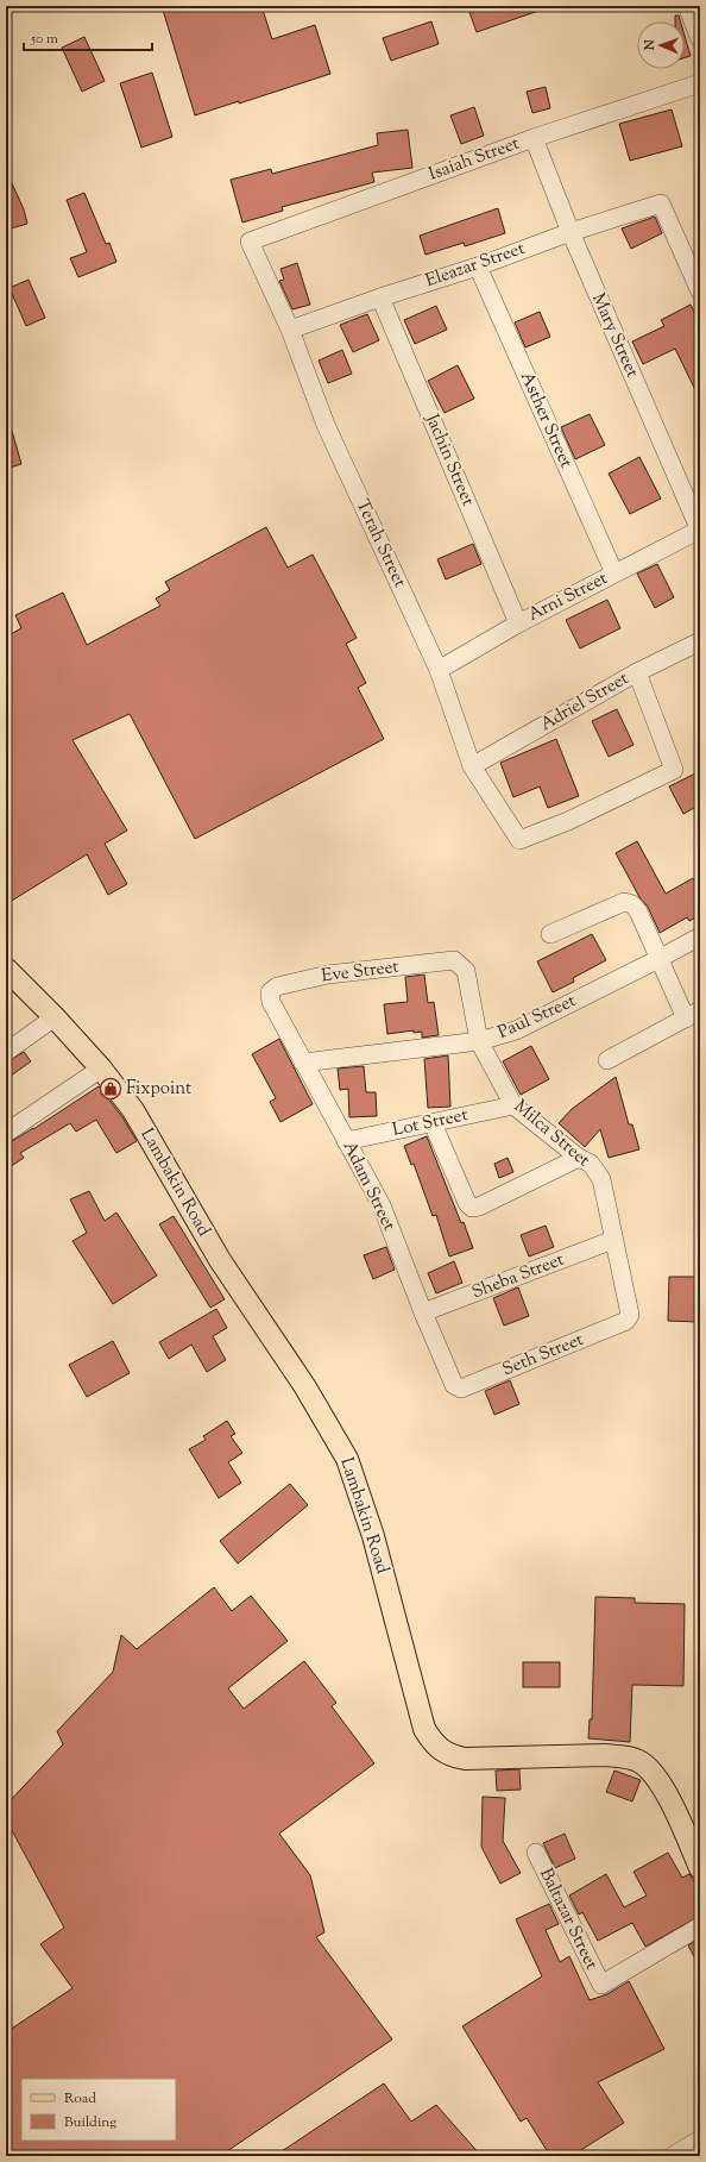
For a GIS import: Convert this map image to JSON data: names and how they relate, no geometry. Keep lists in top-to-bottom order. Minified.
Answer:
{"streets":{"main road":["Lambakin Road"],"street":["Isaiah Street","Eleazar Street","Mary Street","Asther Street","Jachin Street","Terah Street","Arni Street","Adriel Street","Eve Street","Paul Street","Lot Street","Milca Street","Adam Street","Sheba Street","Seth Street","Baltazar Street"]},"crossings":[["Isaiah Street","Mary Street"],["Isaiah Street","Terah Street"],["Eleazar Street","Mary Street"],["Eleazar Street","Asther Street"],["Eleazar Street","Jachin Street"],["Eleazar Street","Terah Street"],["Mary Street","Arni Street"],["Asther Street","Arni Street"],["Jachin Street","Arni Street"],["Terah Street","Arni Street"],["Terah Street","Adriel Street"],["Eve Street","Milca Street"],["Eve Street","Adam Street"],["Paul Street","Milca Street"],["Paul Street","Adam Street"],["Lot Street","Milca Street"],["Lot Street","Adam Street"],["Milca Street","Sheba Street"],["Milca Street","Seth Street"],["Adam Street","Sheba Street"],["Adam Street","Seth Street"]],"places":{"shop":["Fixpoint"]},"legend":["Road","Building"],"scale_bar":"50 m","north":"left"}
